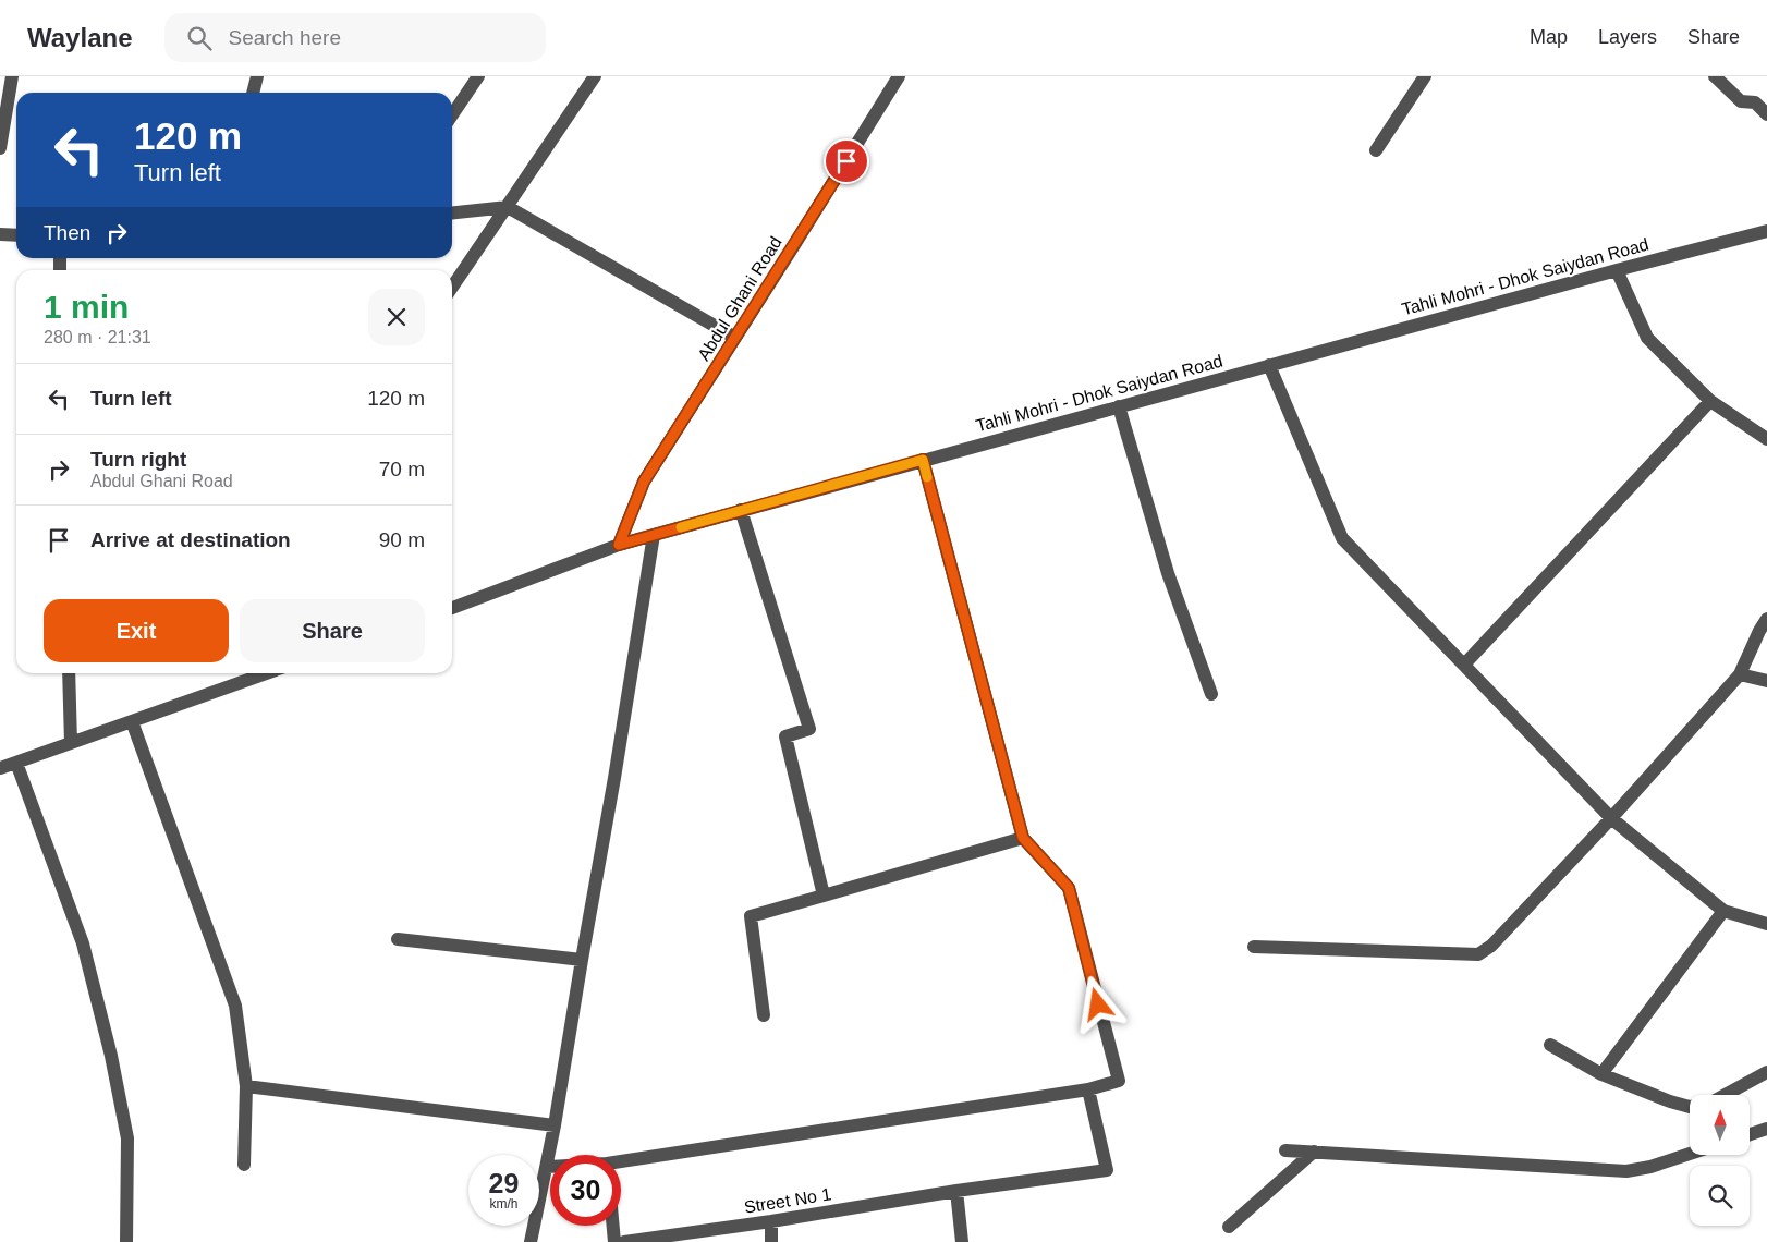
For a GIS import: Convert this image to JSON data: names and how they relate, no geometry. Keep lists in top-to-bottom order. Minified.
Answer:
{"streets":{"street":["Tahli Mohri - Dhok Saiydan Road","Abdul Ghani Road","Street No 1"]},"crossings":[["Tahli Mohri - Dhok Saiydan Road","Abdul Ghani Road"]],"north":"top","page":{"header":"Waylane","search":"Search here","nav":["Map","Layers","Share"],"turn":["120 m","Turn left"],"then":"Then","heading":["1 min","280 m · 21:31"],"list":[{"name":"Turn left","value":"120 m"},{"name":"Turn right","note":"Abdul Ghani Road","value":"70 m"},{"name":"Arrive at destination","value":"90 m"}],"buttons":["Exit","Share"],"speed":"29 km/h","limit":"30"}}
